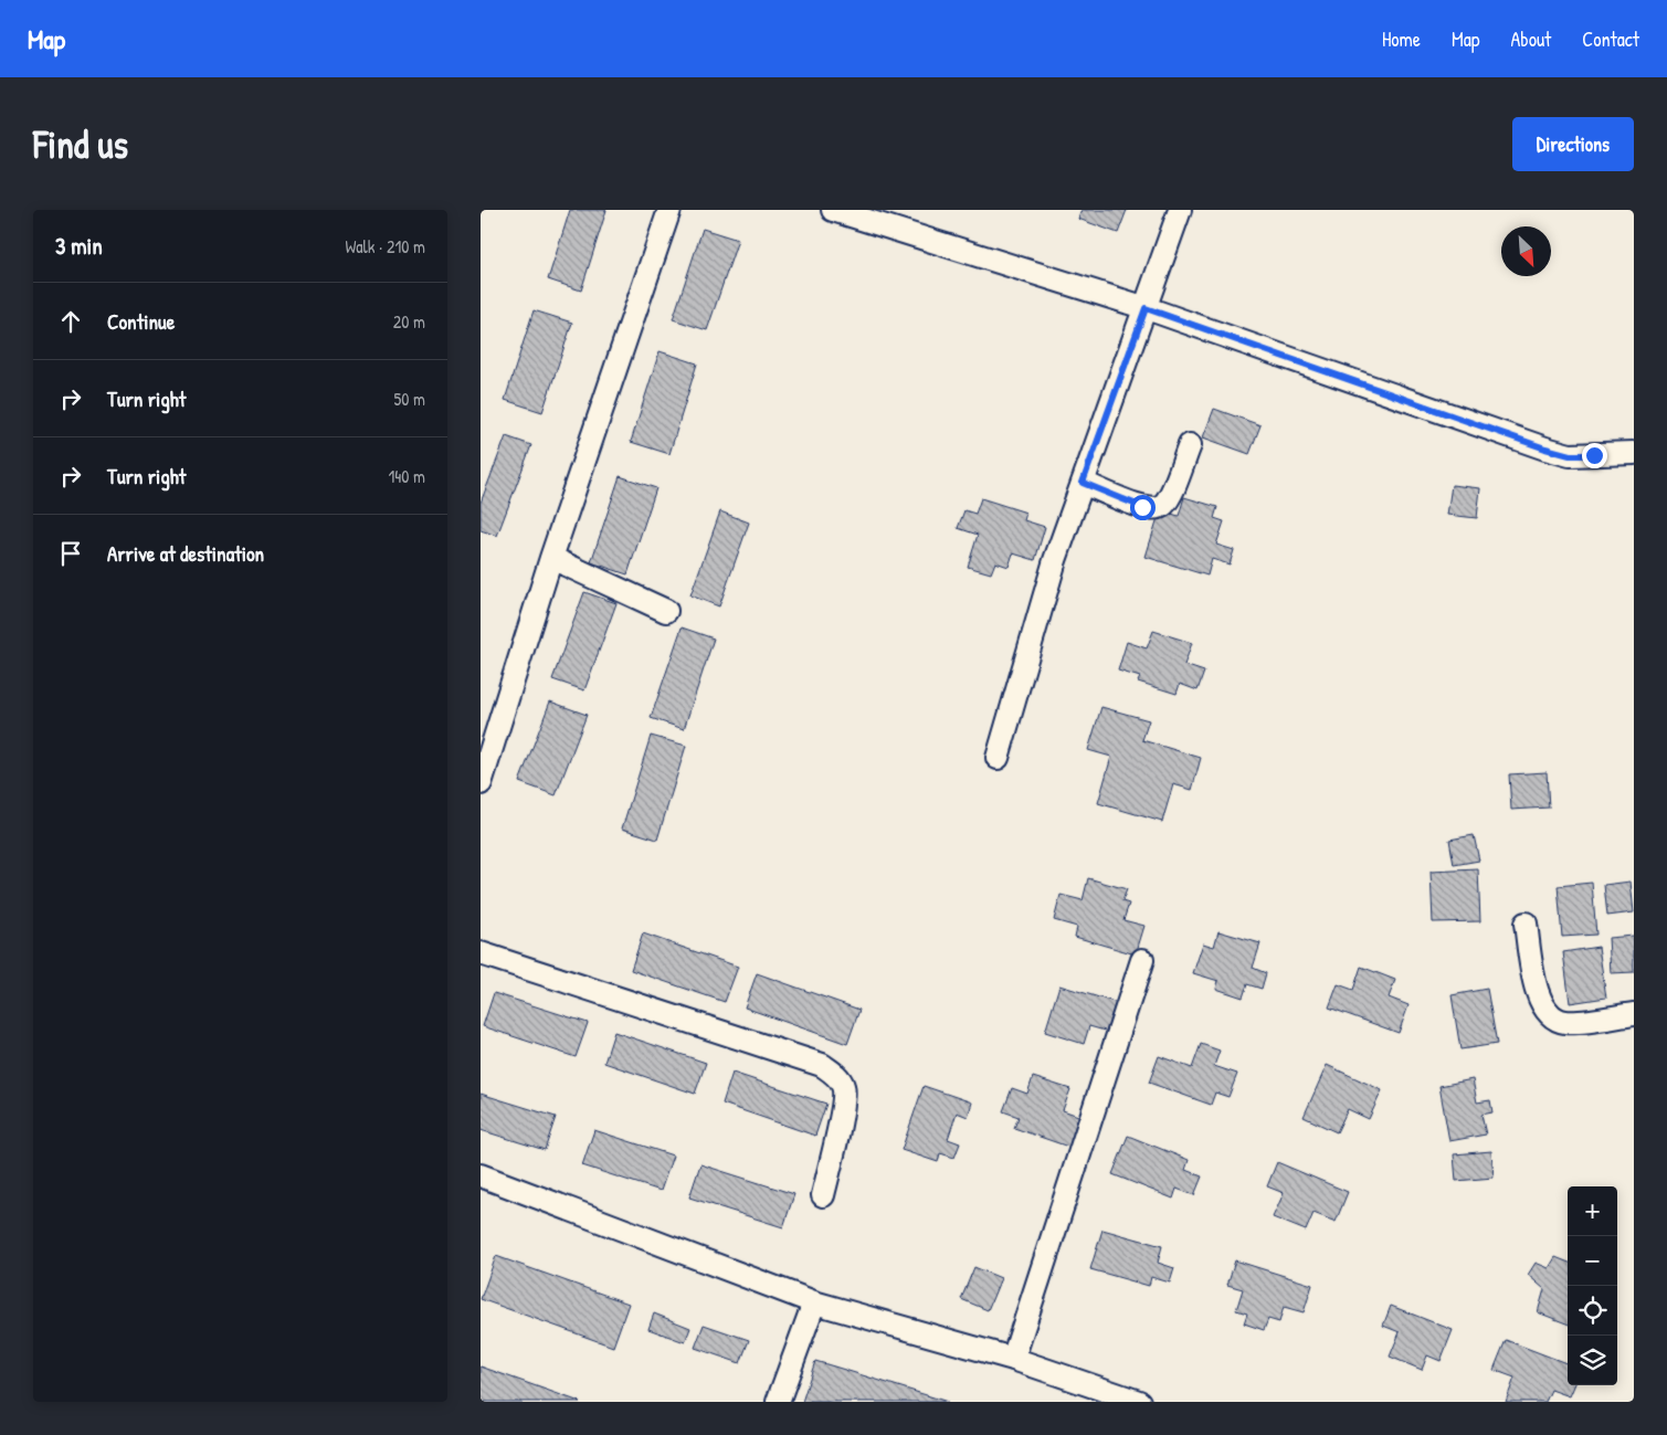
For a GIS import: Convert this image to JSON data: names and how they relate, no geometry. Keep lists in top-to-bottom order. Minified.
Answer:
{"north":"bottom right","page":{"header":"Map","nav":["Home","Map","About","Contact"],"buttons":"Directions","title":"Find us","heading":["3 min","Walk · 210 m"],"list":[["Continue","20 m"],["Turn right","50 m"],["Turn right","140 m"],"Arrive at destination"],"map_buttons":["+","−"]}}
